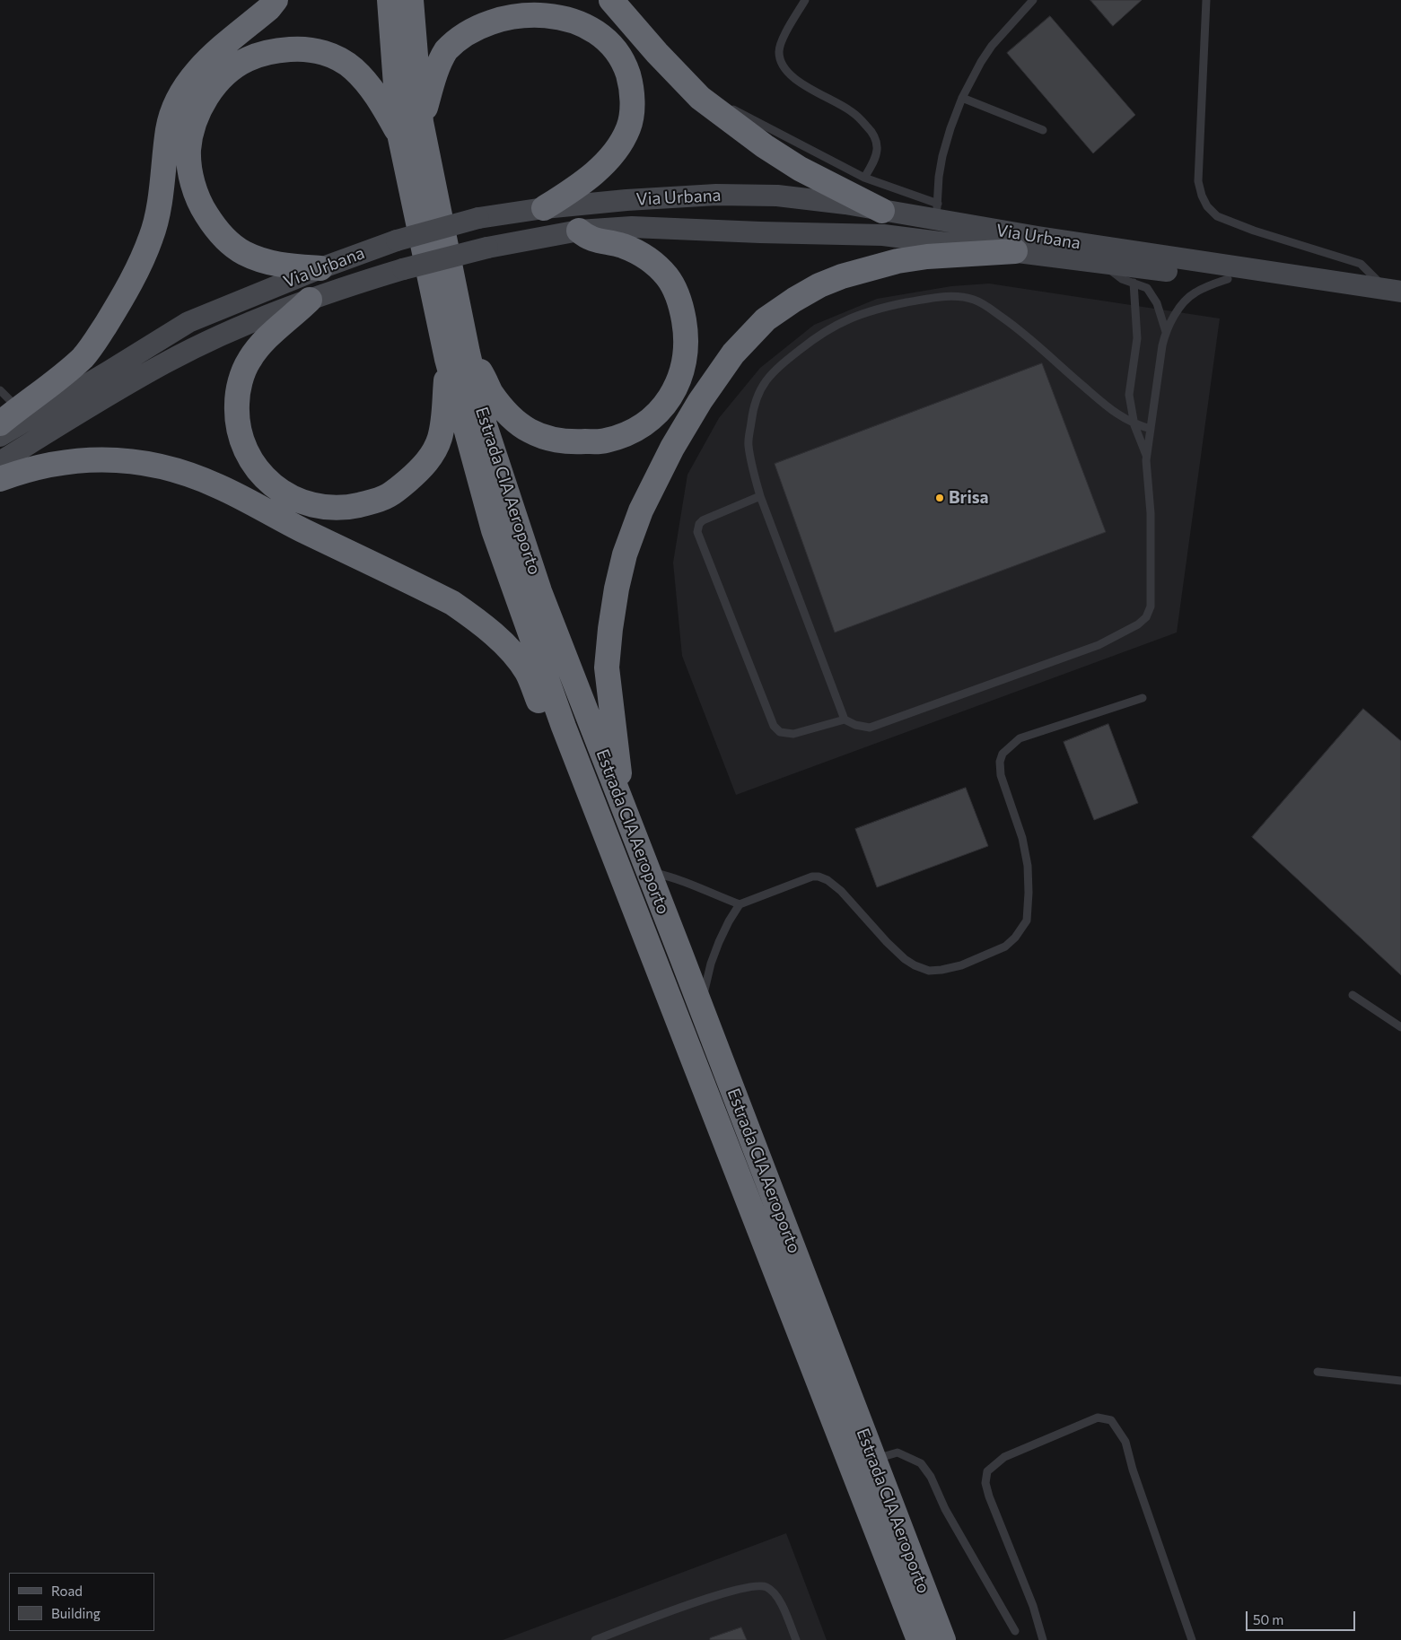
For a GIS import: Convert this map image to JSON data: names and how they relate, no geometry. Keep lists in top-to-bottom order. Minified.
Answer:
{"streets":{"highway":["Estrada CIA Aeroporto"],"main road":["Via Urbana"]},"places":["Brisa"],"legend":["Road","Building"],"scale_bar":"50 m"}
